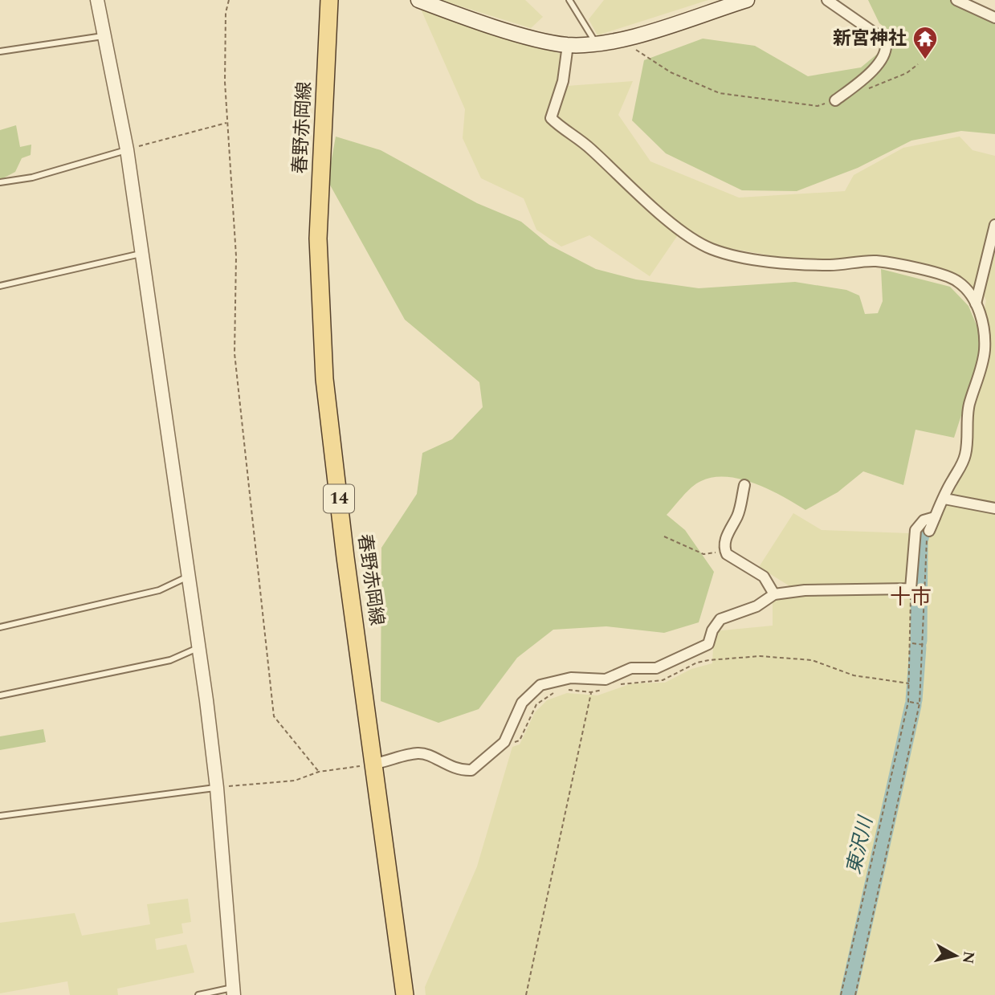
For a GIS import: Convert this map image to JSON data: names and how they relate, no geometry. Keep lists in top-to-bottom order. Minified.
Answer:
{"streets":{"main road":["春野赤岡線","14"]},"districts":["十市"],"water":["東沢川"],"places":{"temple":["新宮神社"]},"north":"right"}
